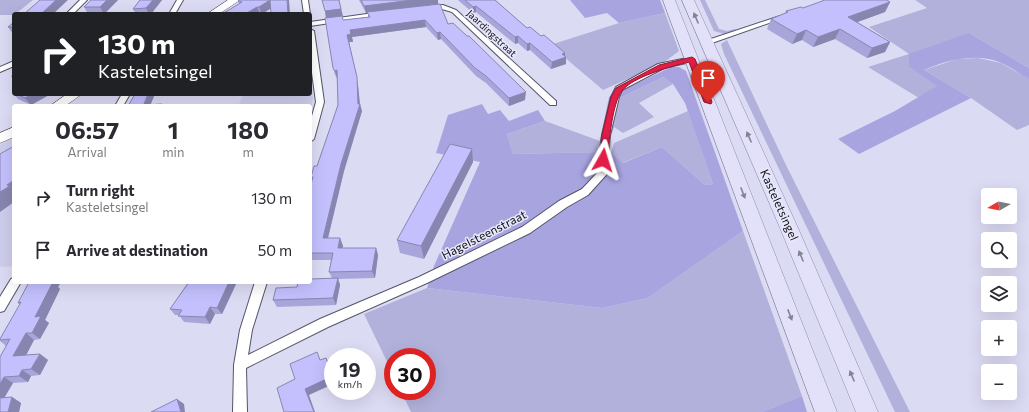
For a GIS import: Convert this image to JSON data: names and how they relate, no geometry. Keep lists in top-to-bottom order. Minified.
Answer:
{"streets":{"main road":["Kasteletsingel"],"street":["Jaardingstraat","Hagelsteenstraat"]},"north":"left","page":{"turn":["130 m","Kasteletsingel"],"eta":["06:57","Arrival","1","min","180","m"],"list":[{"name":"Turn right","note":"Kasteletsingel","value":"130 m"},{"name":"Arrive at destination","value":"50 m"}],"map_buttons":["+","−"],"speed":"19 km/h","limit":"30"}}
